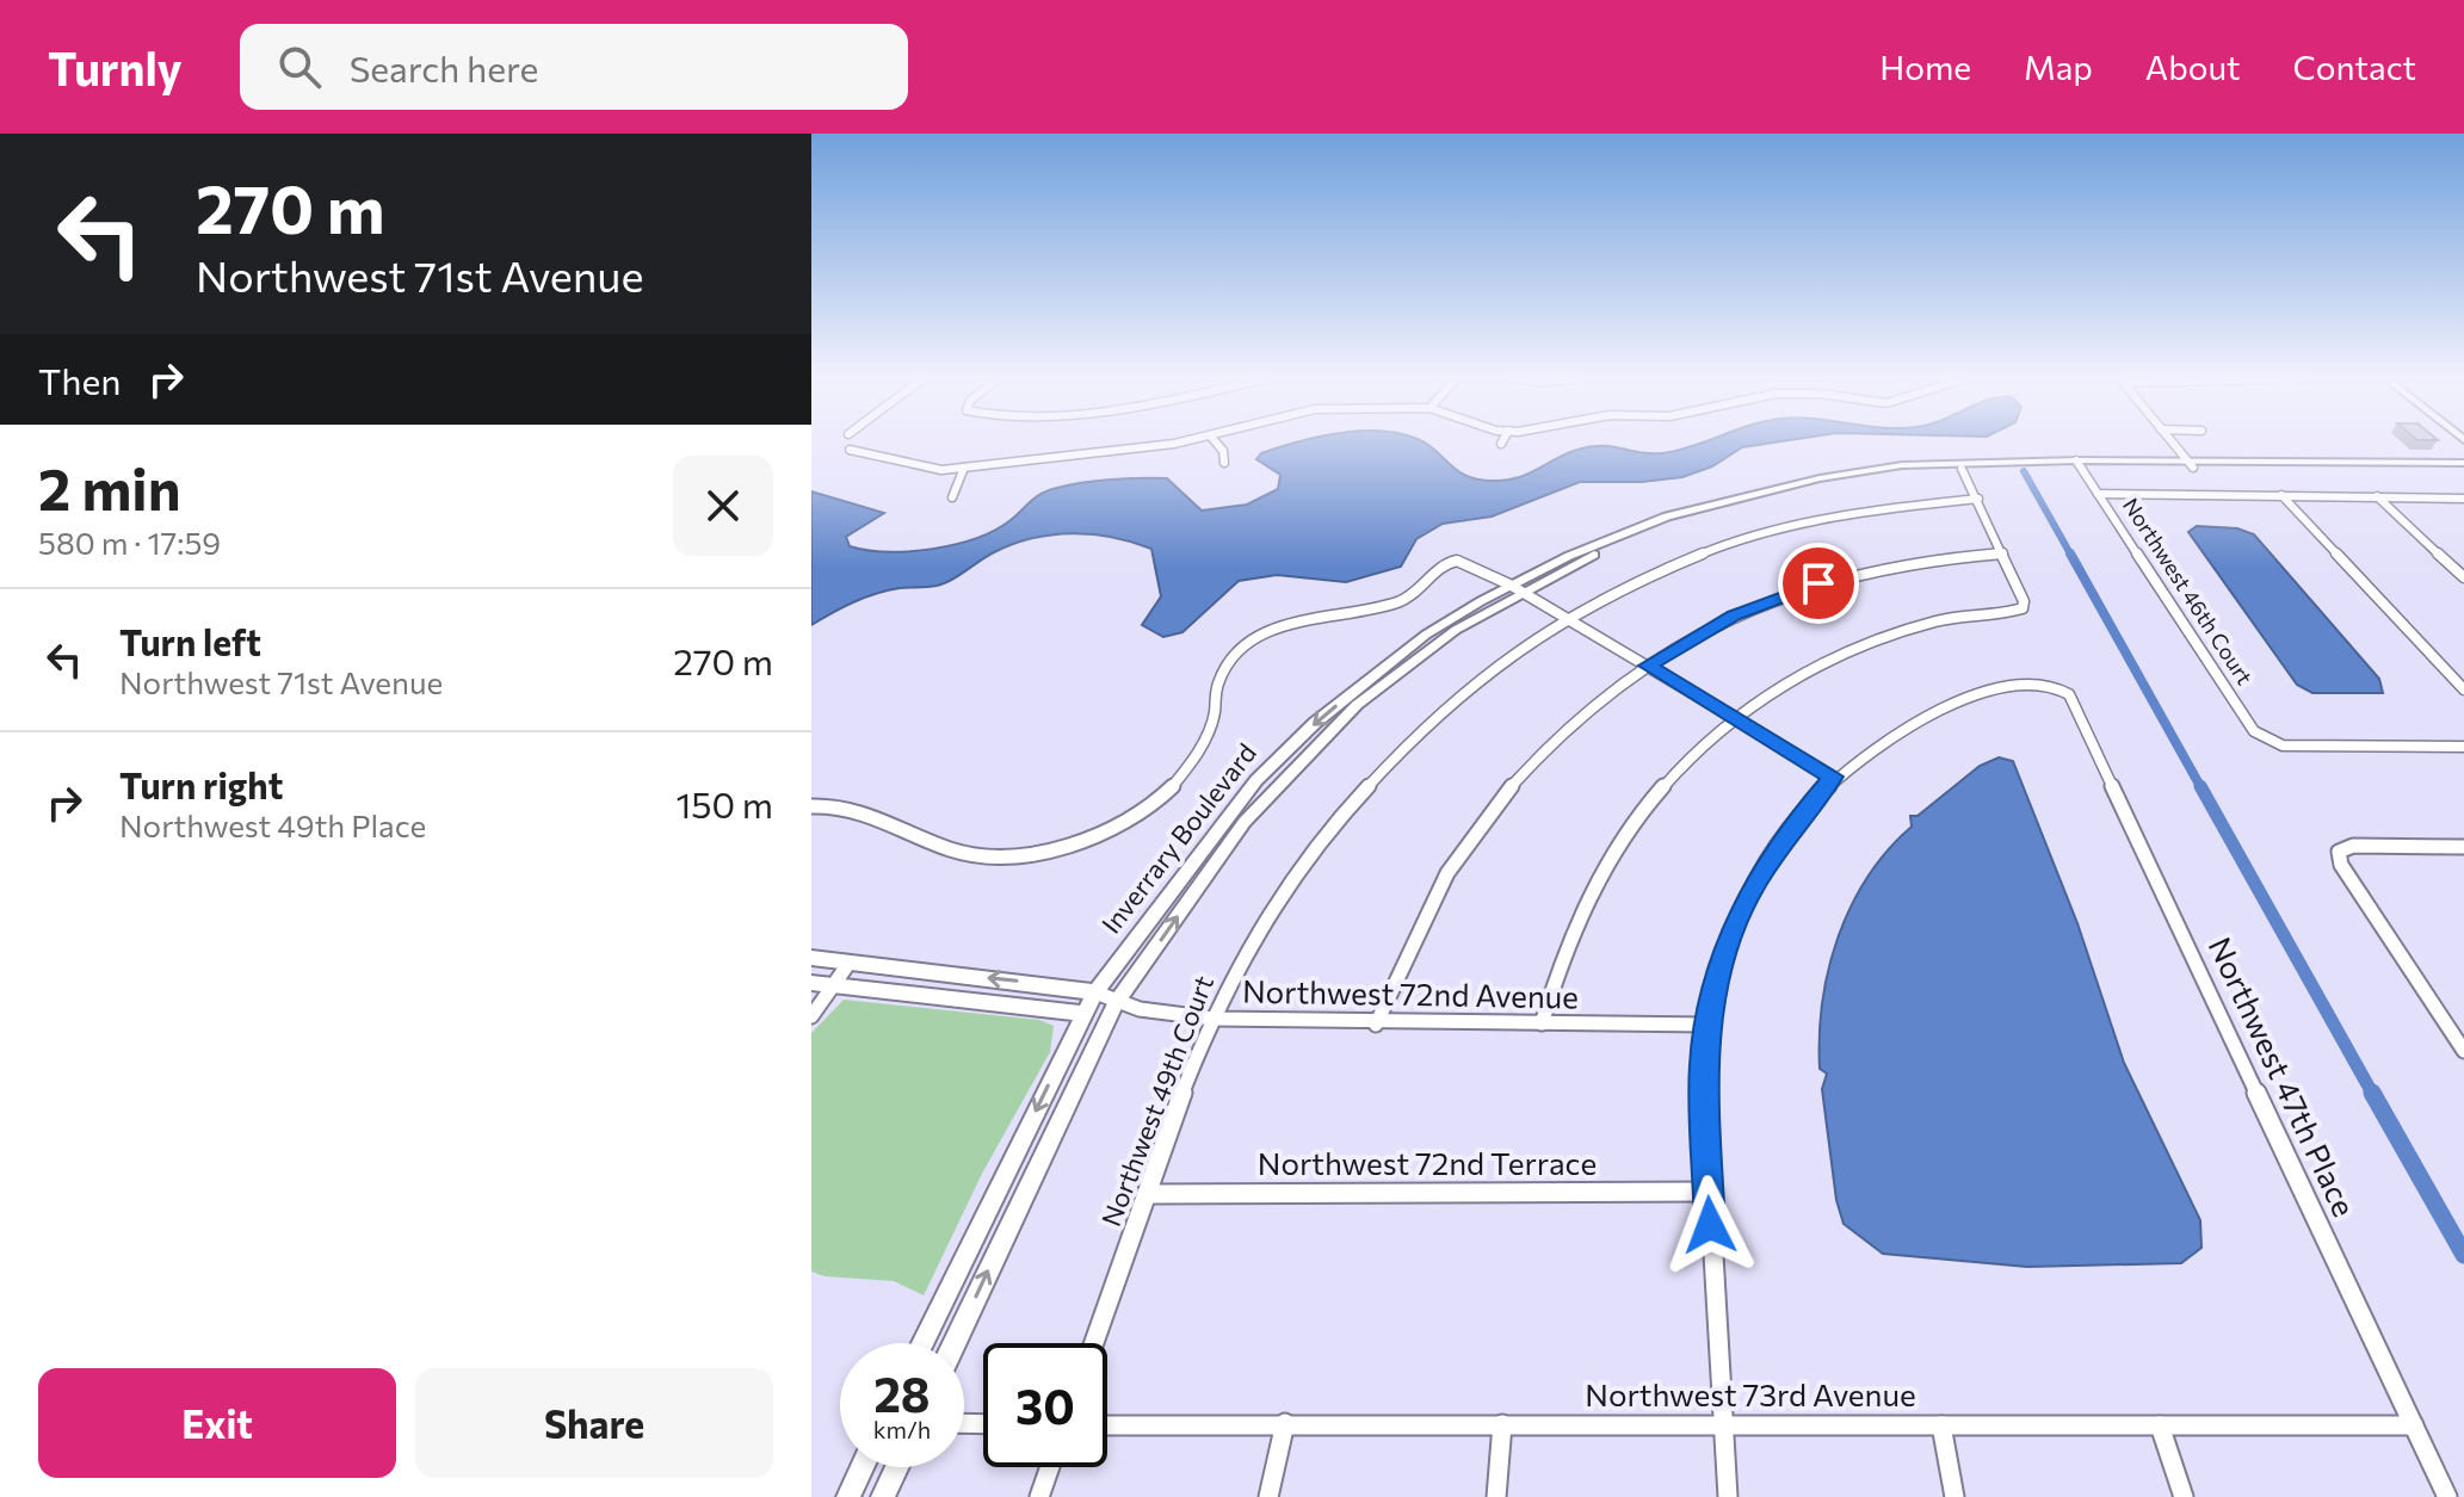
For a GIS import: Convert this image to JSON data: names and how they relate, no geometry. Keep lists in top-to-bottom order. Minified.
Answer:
{"streets":{"street":["Northwest 46th Court","Inverrary Boulevard","Northwest 72nd Avenue","Northwest 47th Place","Northwest 49th Court","Northwest 72nd Terrace","Northwest 73rd Avenue"]},"crossings":[["Northwest 46th Court","Inverrary Boulevard"],["Inverrary Boulevard","Northwest 72nd Avenue"],["Northwest 72nd Avenue","Northwest 49th Court"],["Northwest 47th Place","Northwest 73rd Avenue"],["Northwest 49th Court","Northwest 72nd Terrace"]],"page":{"header":"Turnly","search":"Search here","nav":["Home","Map","About","Contact"],"turn":["270 m","Northwest 71st Avenue"],"then":"Then","heading":["2 min","580 m · 17:59"],"list":[{"name":"Turn left","note":"Northwest 71st Avenue","value":"270 m"},{"name":"Turn right","note":"Northwest 49th Place","value":"150 m"}],"speed":"28 km/h","limit":"30","buttons":["Exit","Share"]}}
